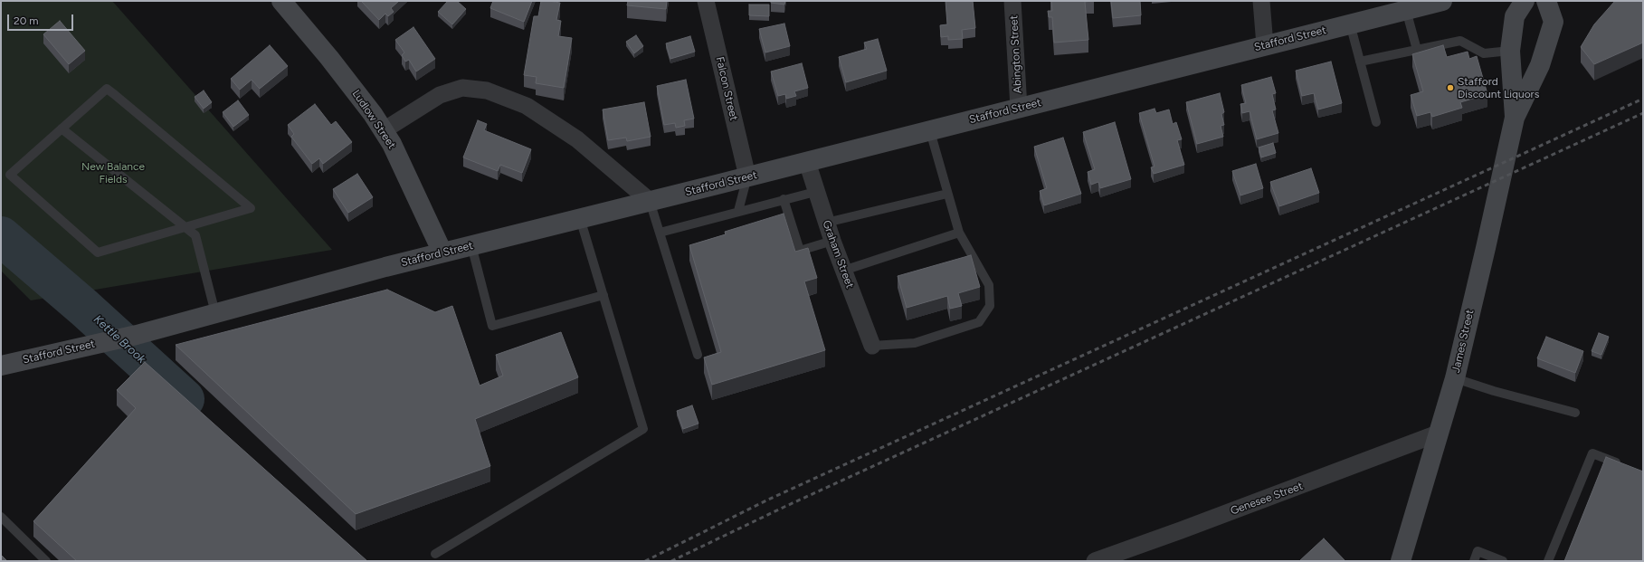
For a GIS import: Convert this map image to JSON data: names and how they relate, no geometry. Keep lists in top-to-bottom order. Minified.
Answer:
{"streets":{"main road":["Stafford Street","Ludlow Street","James Street"],"street":["Abington Street","Falcon Street","Graham Street","Genesee Street"]},"crossings":[["Stafford Street","Abington Street"],["Stafford Street","Falcon Street"],["Stafford Street","Ludlow Street"],["Stafford Street","Graham Street"],["James Street","Genesee Street"]],"water":["Kettle Brook"],"parks":["New Balance Fields"],"places":["Stafford Discount Liquors"],"scale_bar":"20 m"}
